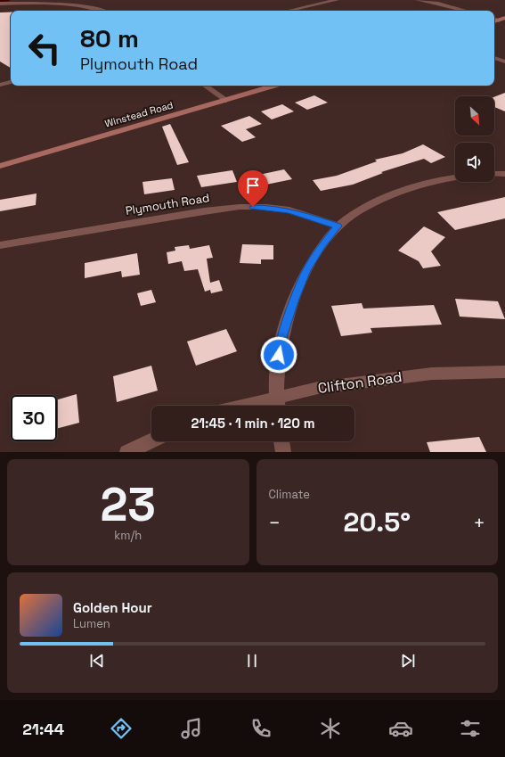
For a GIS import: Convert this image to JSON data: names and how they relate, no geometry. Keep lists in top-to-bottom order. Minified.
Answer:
{"streets":{"street":["Winstead Road","Plymouth Road","Clifton Road"]},"north":"bottom right","page":{"turn":["80 m","Plymouth Road"],"limit":"30","trip":"21:45 · 1 min · 120 m","tile":[["23","km/h"],"Climate"],"heat":["−","20.5°","+"],"song":["Golden Hour","Lumen"],"tabs":"21:44"}}
